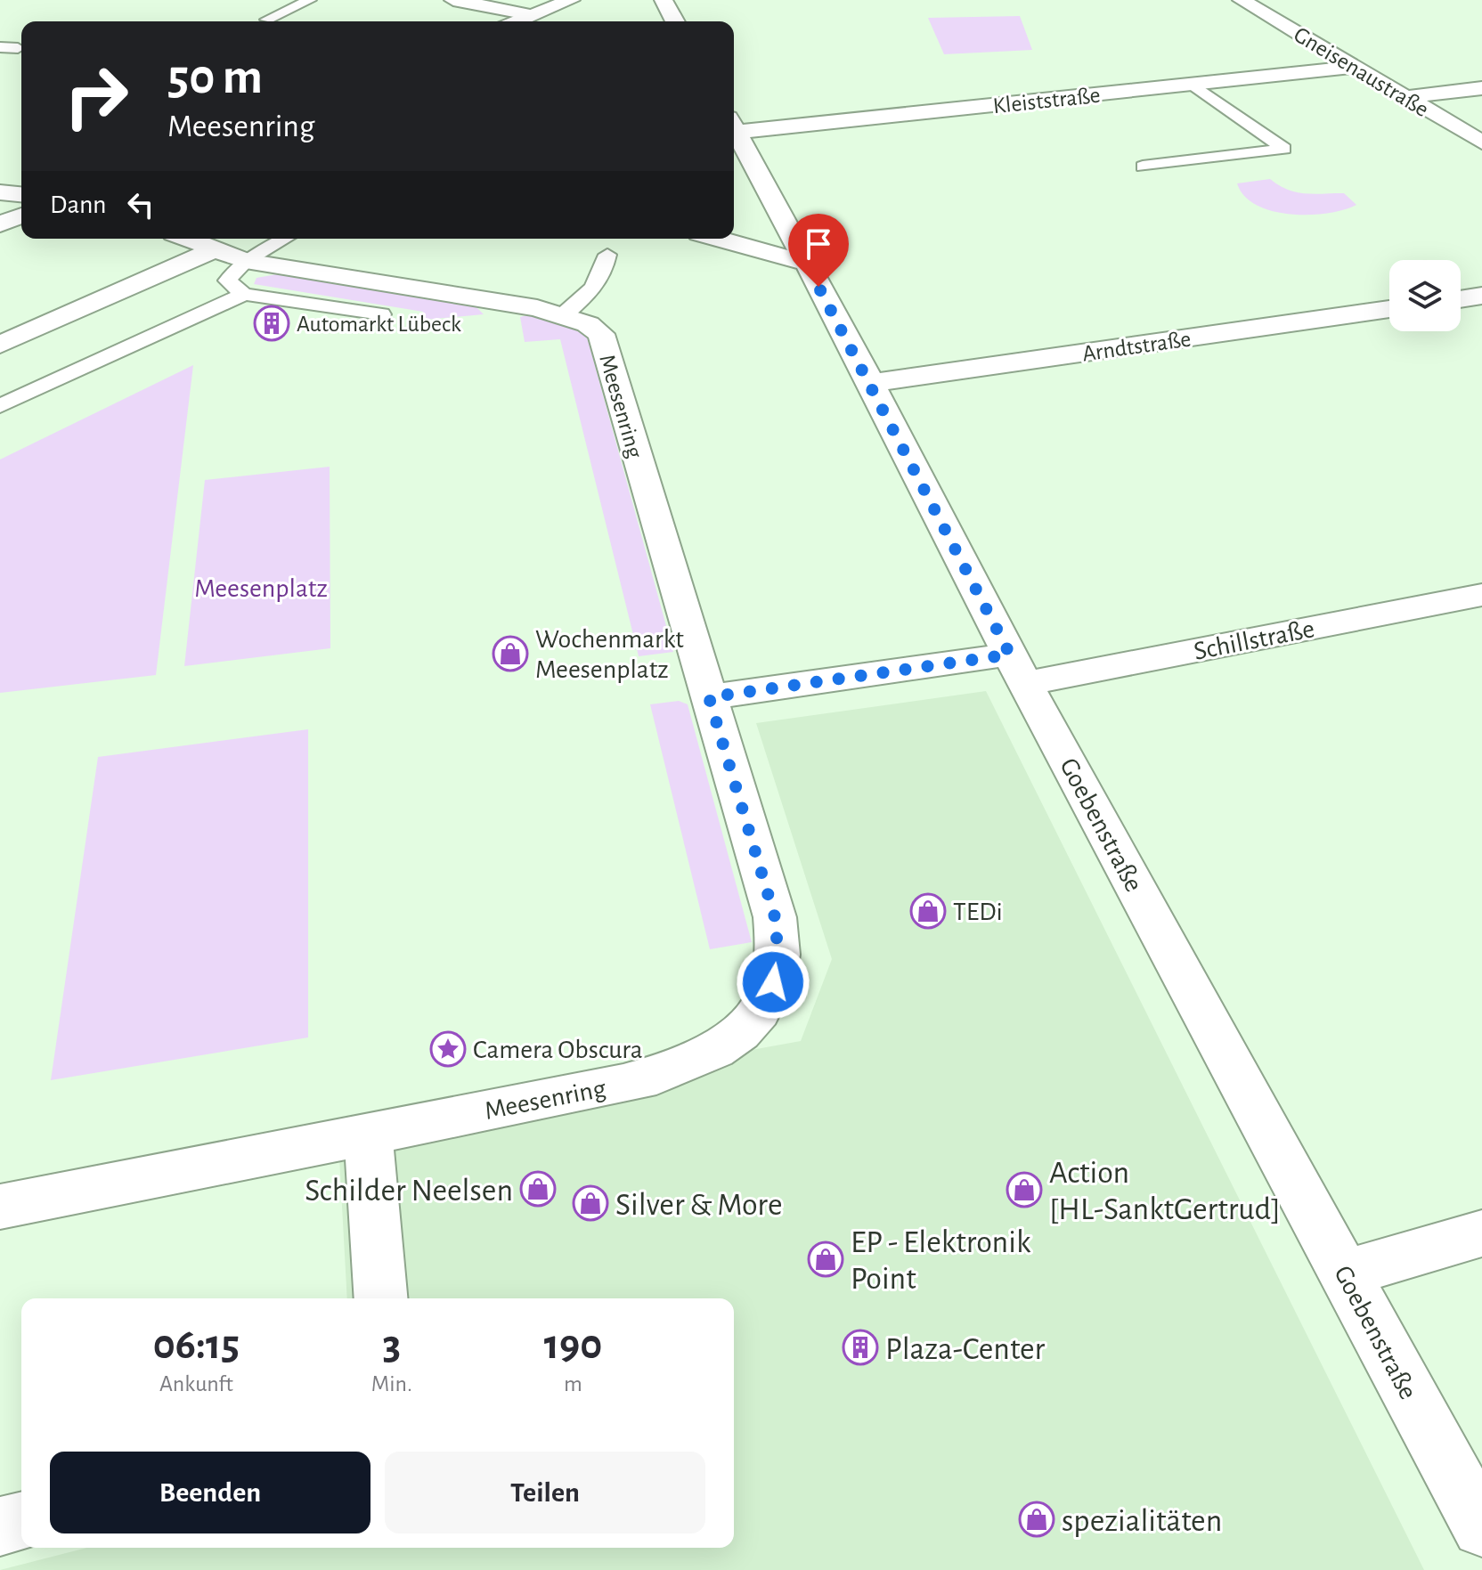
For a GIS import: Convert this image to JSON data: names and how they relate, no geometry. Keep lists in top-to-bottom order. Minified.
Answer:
{"streets":{"street":["Gneisenaustraße","Kleiststraße","Arndtstraße","Meesenring","Schillstraße","Goebenstraße"]},"crossings":[["Gneisenaustraße","Kleiststraße"],["Arndtstraße","Goebenstraße"],["Schillstraße","Goebenstraße"]],"parks":["Meesenplatz"],"places":{"building":["Automarkt Lübeck","Plaza-Center"],"shop":["Wochenmarkt Meesenplatz","TEDi","Schilder Neelsen","Action [HL-SanktGertrud]","Silver & More","EP - Elektronik Point","spezialitäten"],"place":["Camera Obscura"]},"page":{"turn":["50 m","Meesenring"],"then":"Dann","eta":["06:15","Ankunft","3","Min.","190","m"],"buttons":["Beenden","Teilen"]}}
